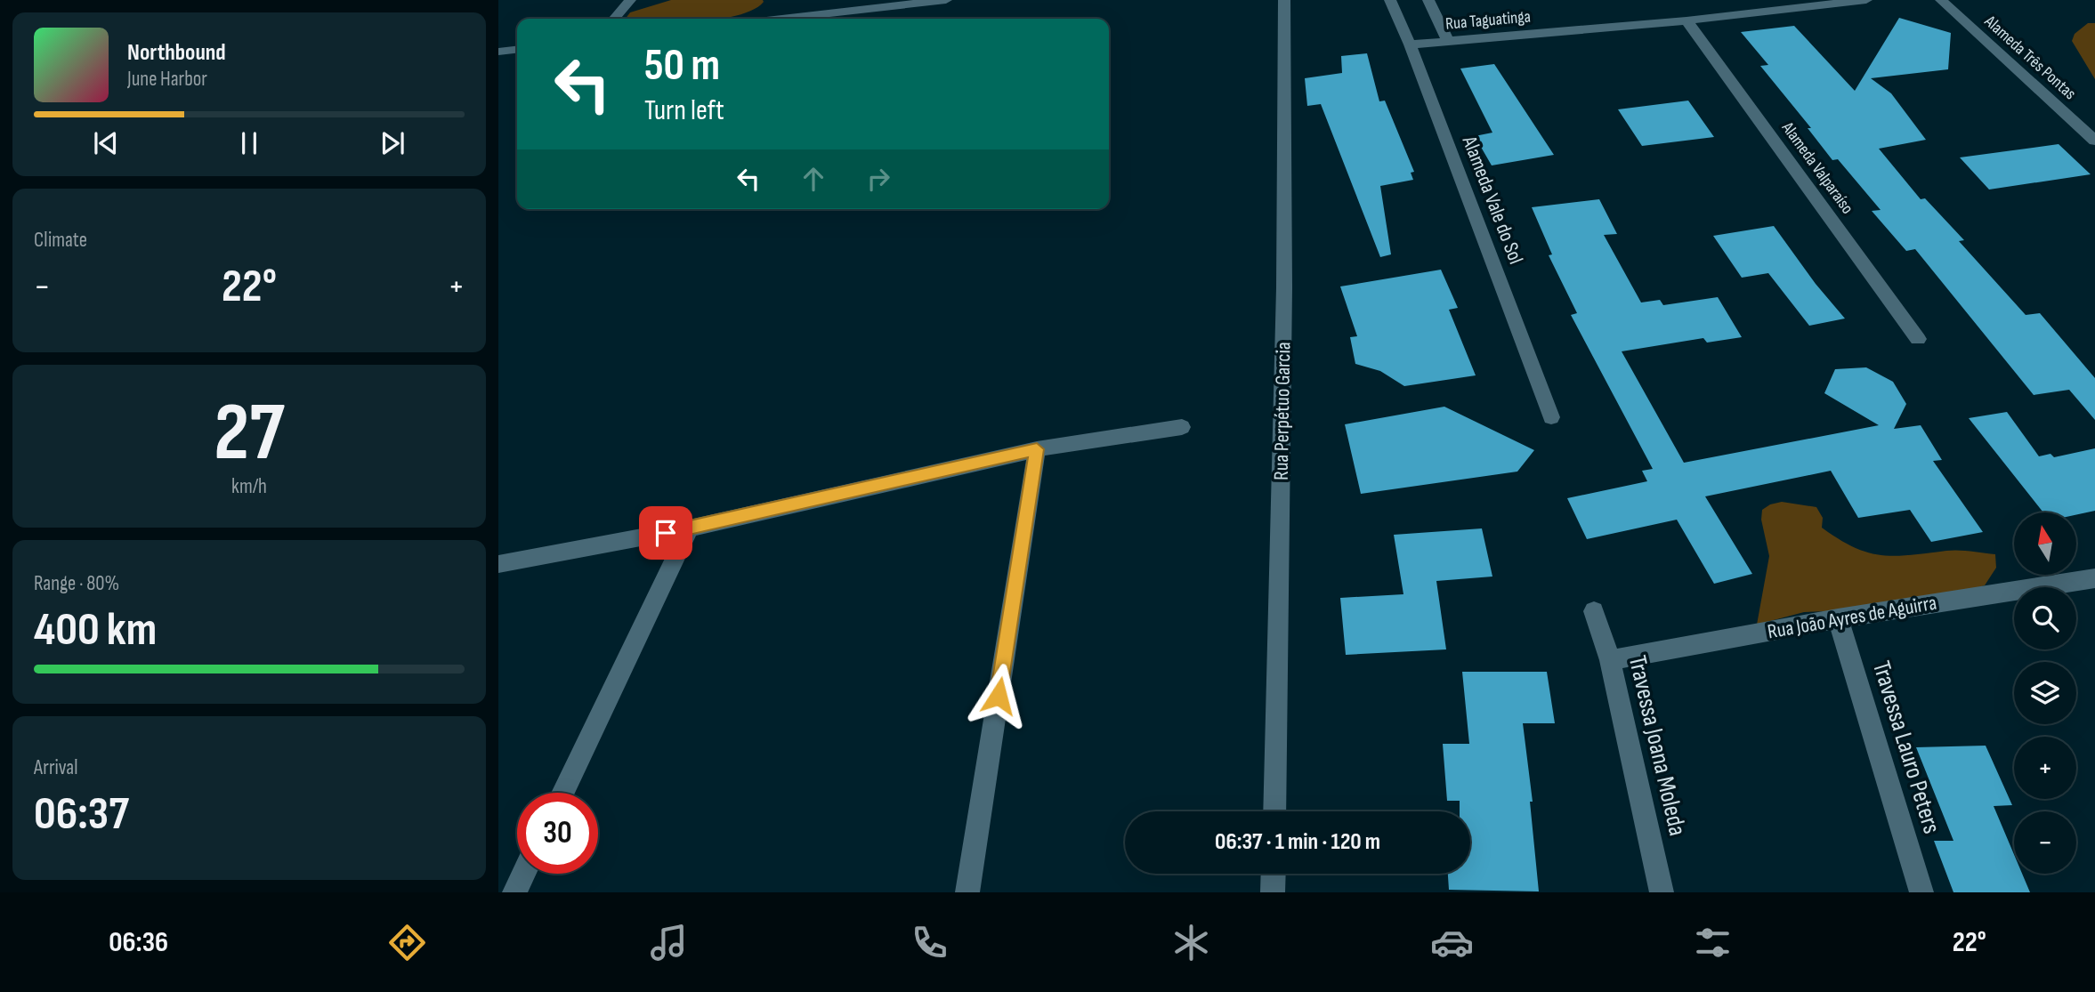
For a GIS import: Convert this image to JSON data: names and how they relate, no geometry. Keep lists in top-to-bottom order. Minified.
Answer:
{"streets":{"street":["Rua Taguatinga","Alameda Três Pontas","Alameda Valparaíso","Alameda Vale do Sol","Rua Perpétuo Garcia","Rua João Ayres de Aguirra","Travessa Joana Moleda","Travessa Lauro Peters"]},"crossings":[["Rua Taguatinga","Alameda Valparaíso"],["Rua Taguatinga","Alameda Vale do Sol"],["Rua João Ayres de Aguirra","Travessa Joana Moleda"],["Rua João Ayres de Aguirra","Travessa Lauro Peters"]],"north":"top","page":{"turn":["50 m","Turn left"],"song":["Northbound","June Harbor"],"tile":["Climate",["27","km/h"],["Range · 80%","400 km"],["Arrival","06:37"]],"heat":["−","22°","+"],"map_buttons":["+","−"],"limit":"30","trip":"06:37 · 1 min · 120 m","tabs":["06:36","22°"]}}
